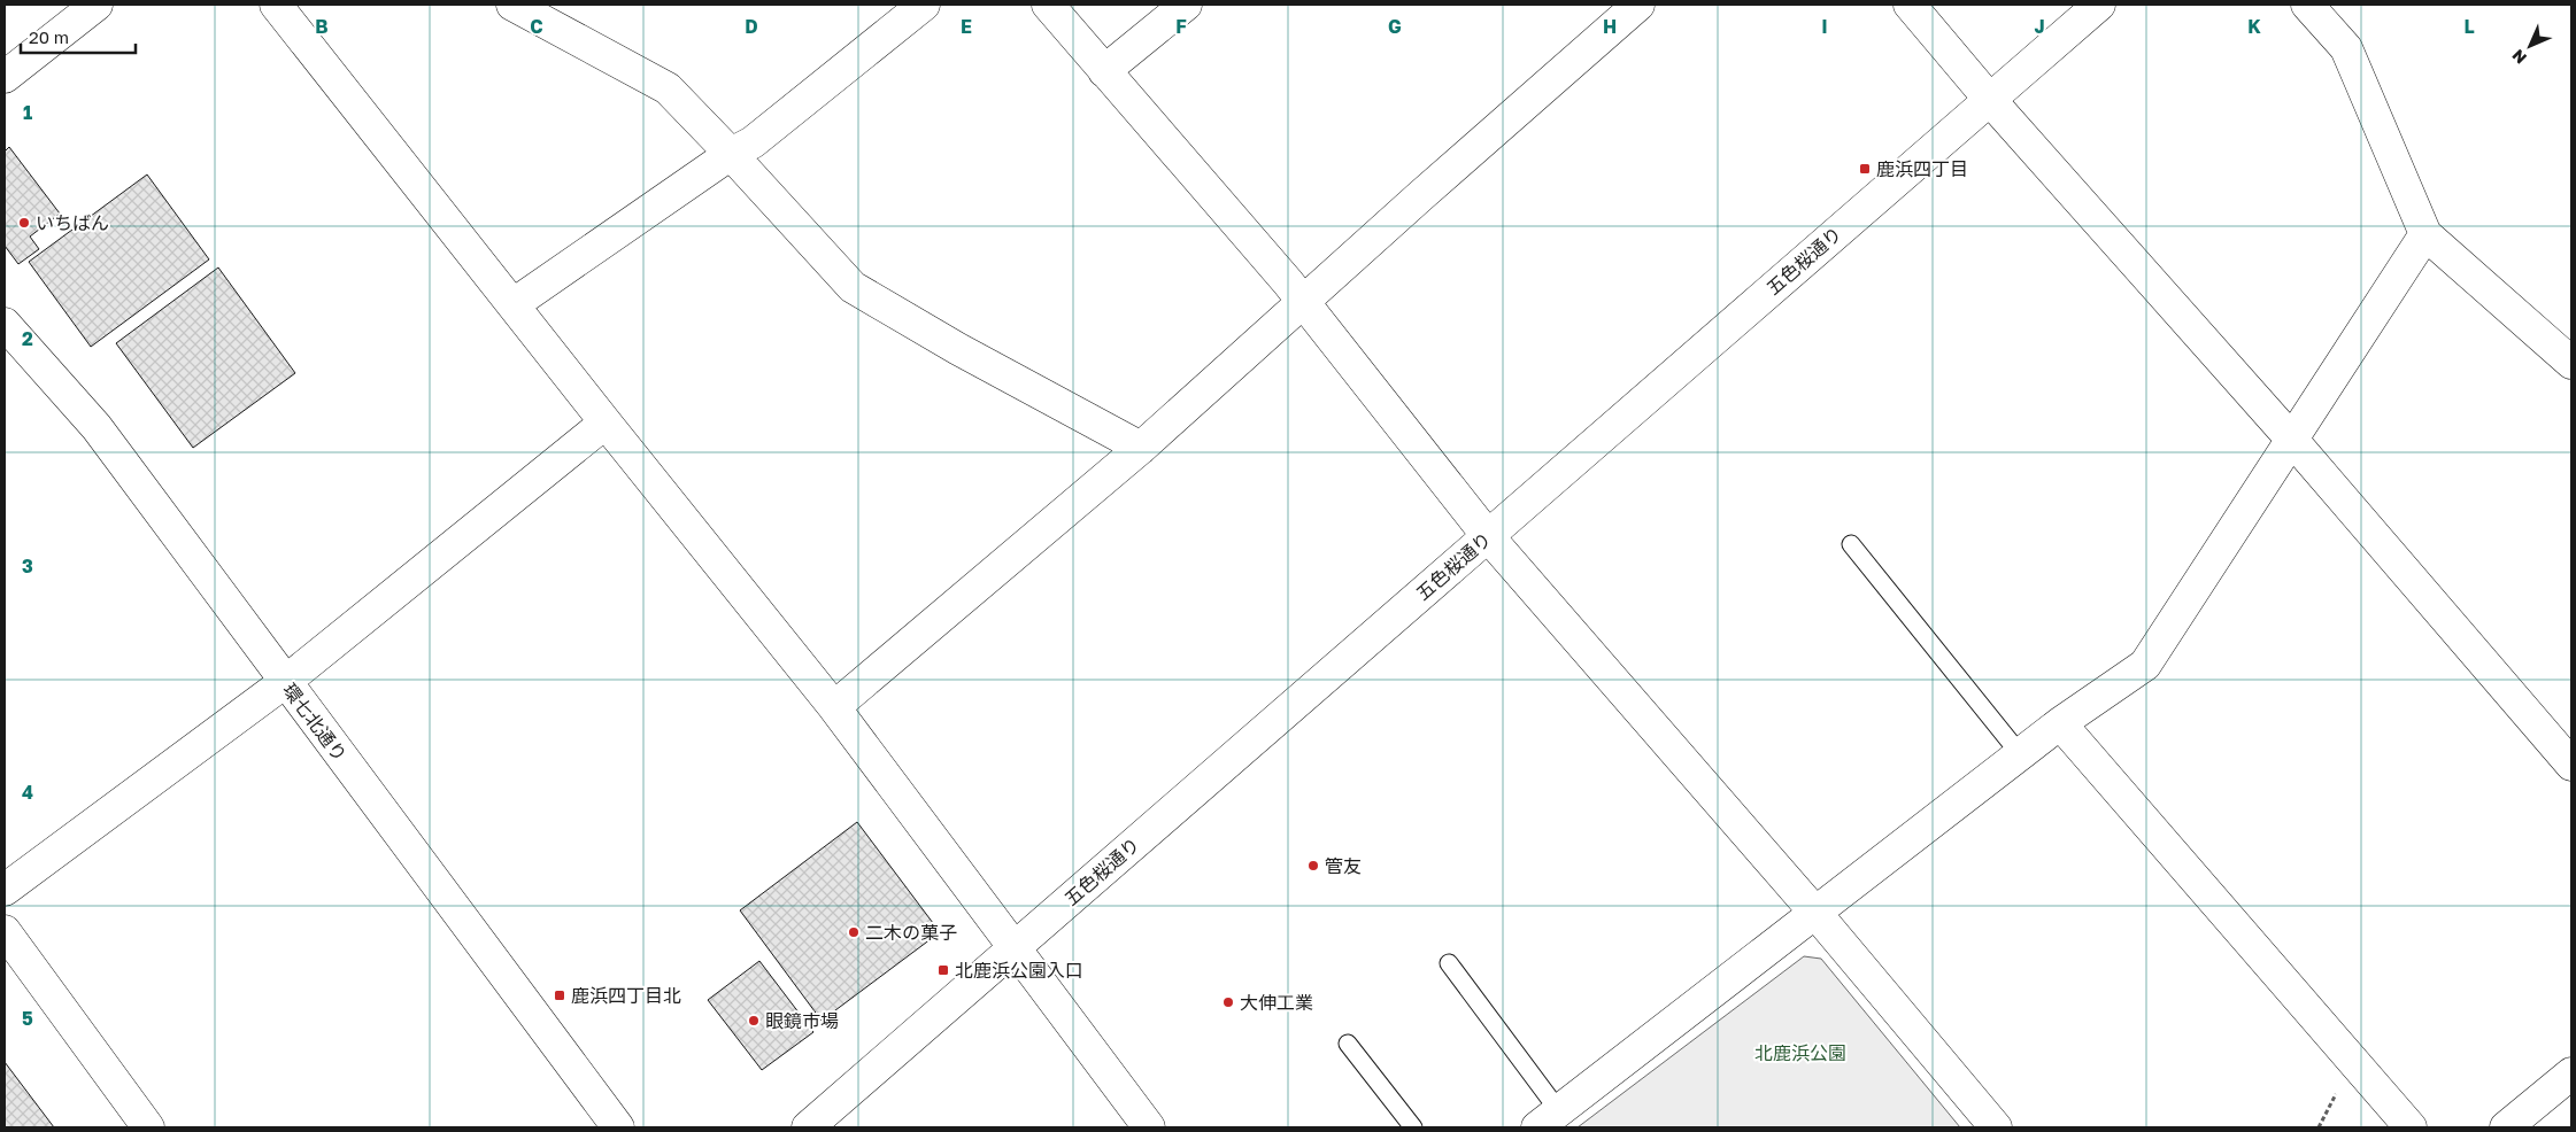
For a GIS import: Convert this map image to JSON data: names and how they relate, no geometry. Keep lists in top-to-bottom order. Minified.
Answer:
{"streets":{"street":["五色桜通り","環七北通り"]},"parks":["北鹿浜公園"],"places":{"transit":["鹿浜四丁目","北鹿浜公園入口","鹿浜四丁目北"],"other":["いちばん","管友","二木の菓子","大伸工業","眼鏡市場"]},"scale_bar":"20 m","north":"bottom left","grid":{"columns":["B","C","D","E","F","G","H","I","J","K","L"],"rows":["1","2","3","4","5"]}}
